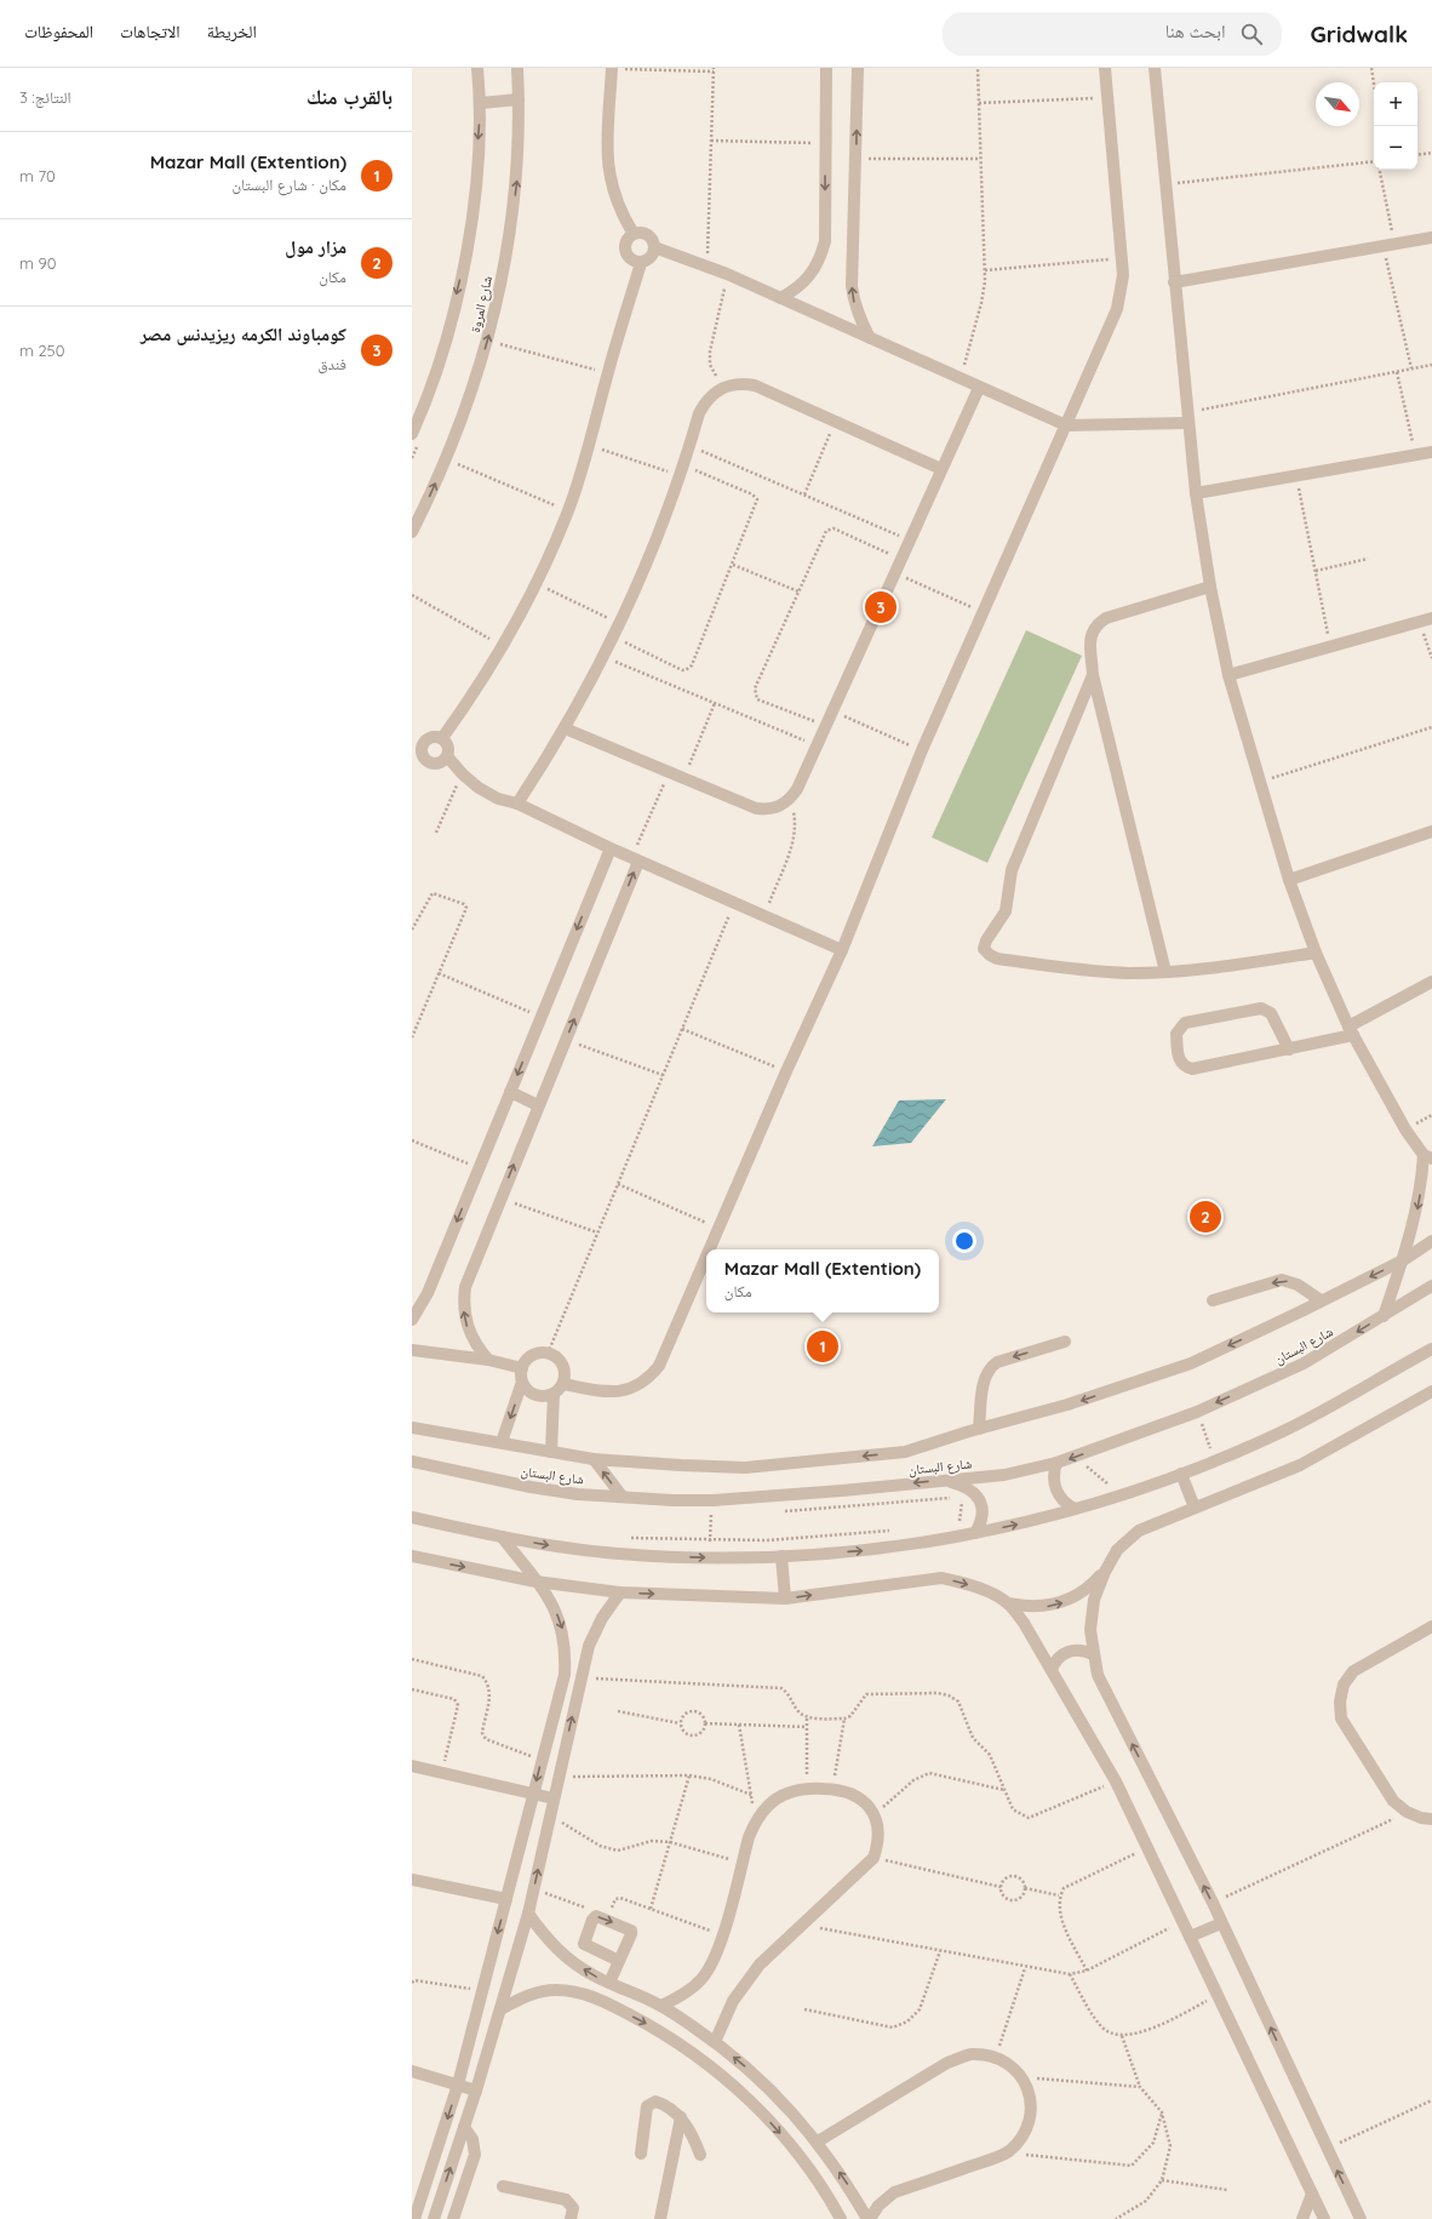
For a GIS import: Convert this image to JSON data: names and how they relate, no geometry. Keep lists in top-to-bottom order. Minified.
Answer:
{"streets":{"street":["شارع المروة","شارع البستان"]},"north":"bottom right","page":{"header":"Gridwalk","search":"ابحث هنا","nav":["الخريطة","الاتجاهات","المحفوظات"],"heading":["بالقرب منك","النتائج: 3"],"map_buttons":["+","−"],"list":[{"mark":"1","name":"Mazar Mall (Extention)","note":"مكان · شارع البستان","value":"70 m"},{"mark":"2","name":"مزار مول","note":"مكان","value":"90 m"},{"mark":"3","name":"كومباوند الكرمه ريزيدنس مصر","note":"فندق","value":"250 m"}],"pins":["3","2","1"],"popup":["Mazar Mall (Extention)","مكان"]}}
